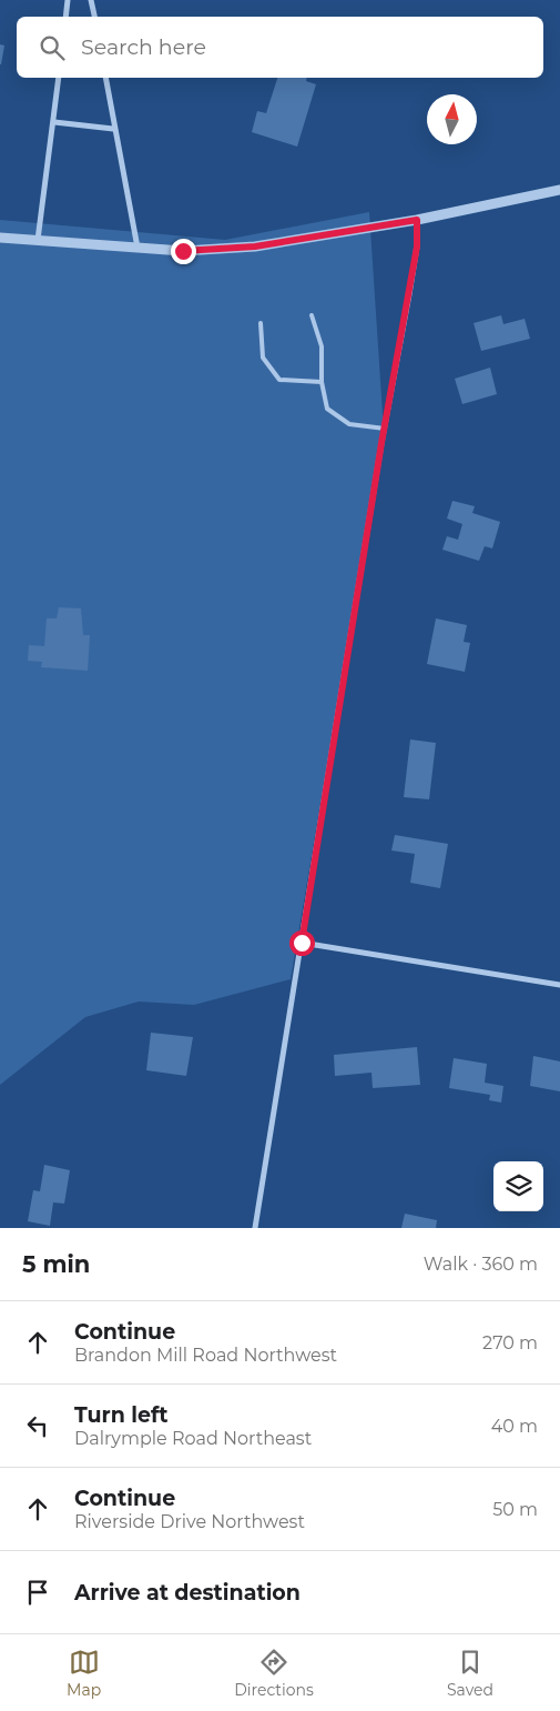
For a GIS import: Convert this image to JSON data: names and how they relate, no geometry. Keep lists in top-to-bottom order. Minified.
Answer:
{"north":"top","page":{"search":"Search here","heading":["5 min","Walk · 360 m"],"list":[["Continue","Brandon Mill Road Northwest","270 m"],["Turn left","Dalrymple Road Northeast","40 m"],["Continue","Riverside Drive Northwest","50 m"],"Arrive at destination"],"nav":["Map","Directions","Saved"]}}
